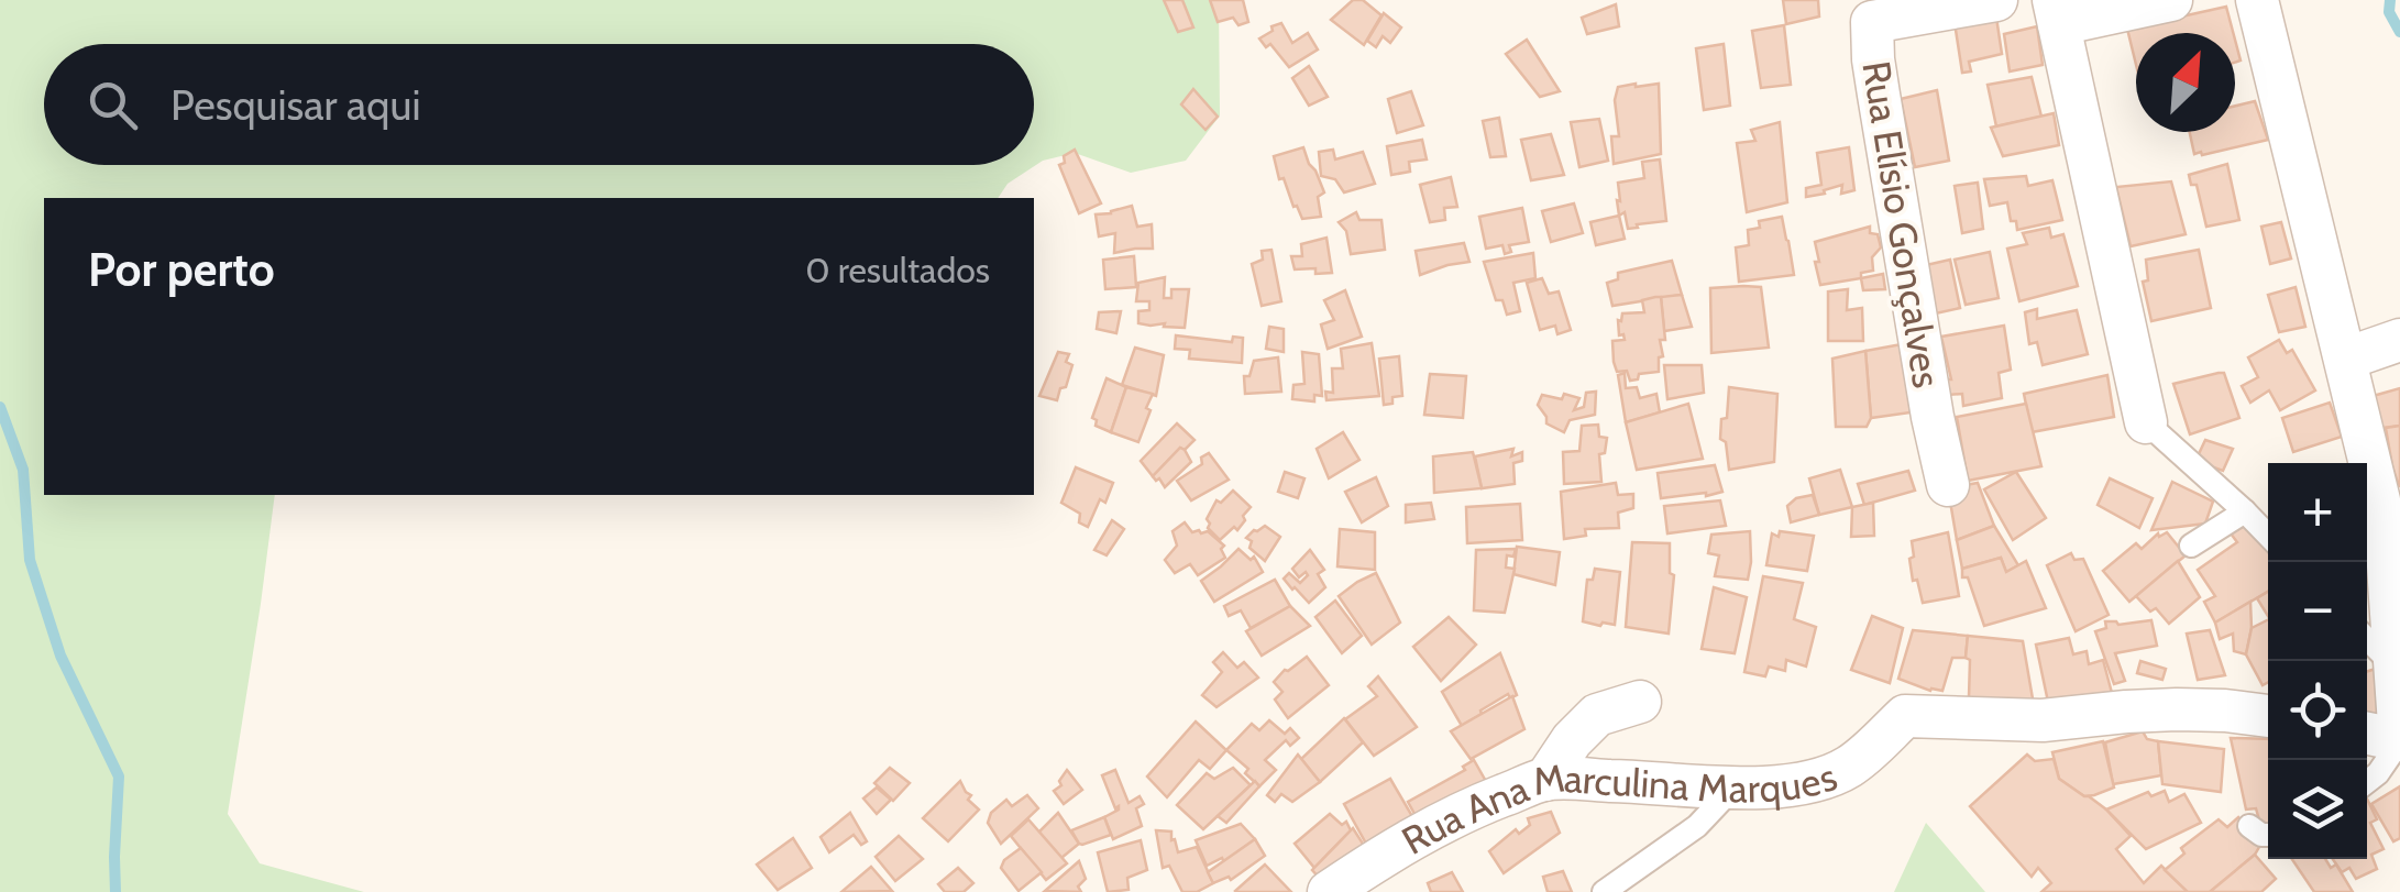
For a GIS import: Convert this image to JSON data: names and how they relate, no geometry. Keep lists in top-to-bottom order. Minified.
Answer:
{"streets":{"street":["Rua Elísio Gonçalves","Rua Ana Marculina Marques"]},"north":"top right","page":{"search":"Pesquisar aqui","heading":["Por perto","0 resultados"],"map_buttons":["+","−"]}}
